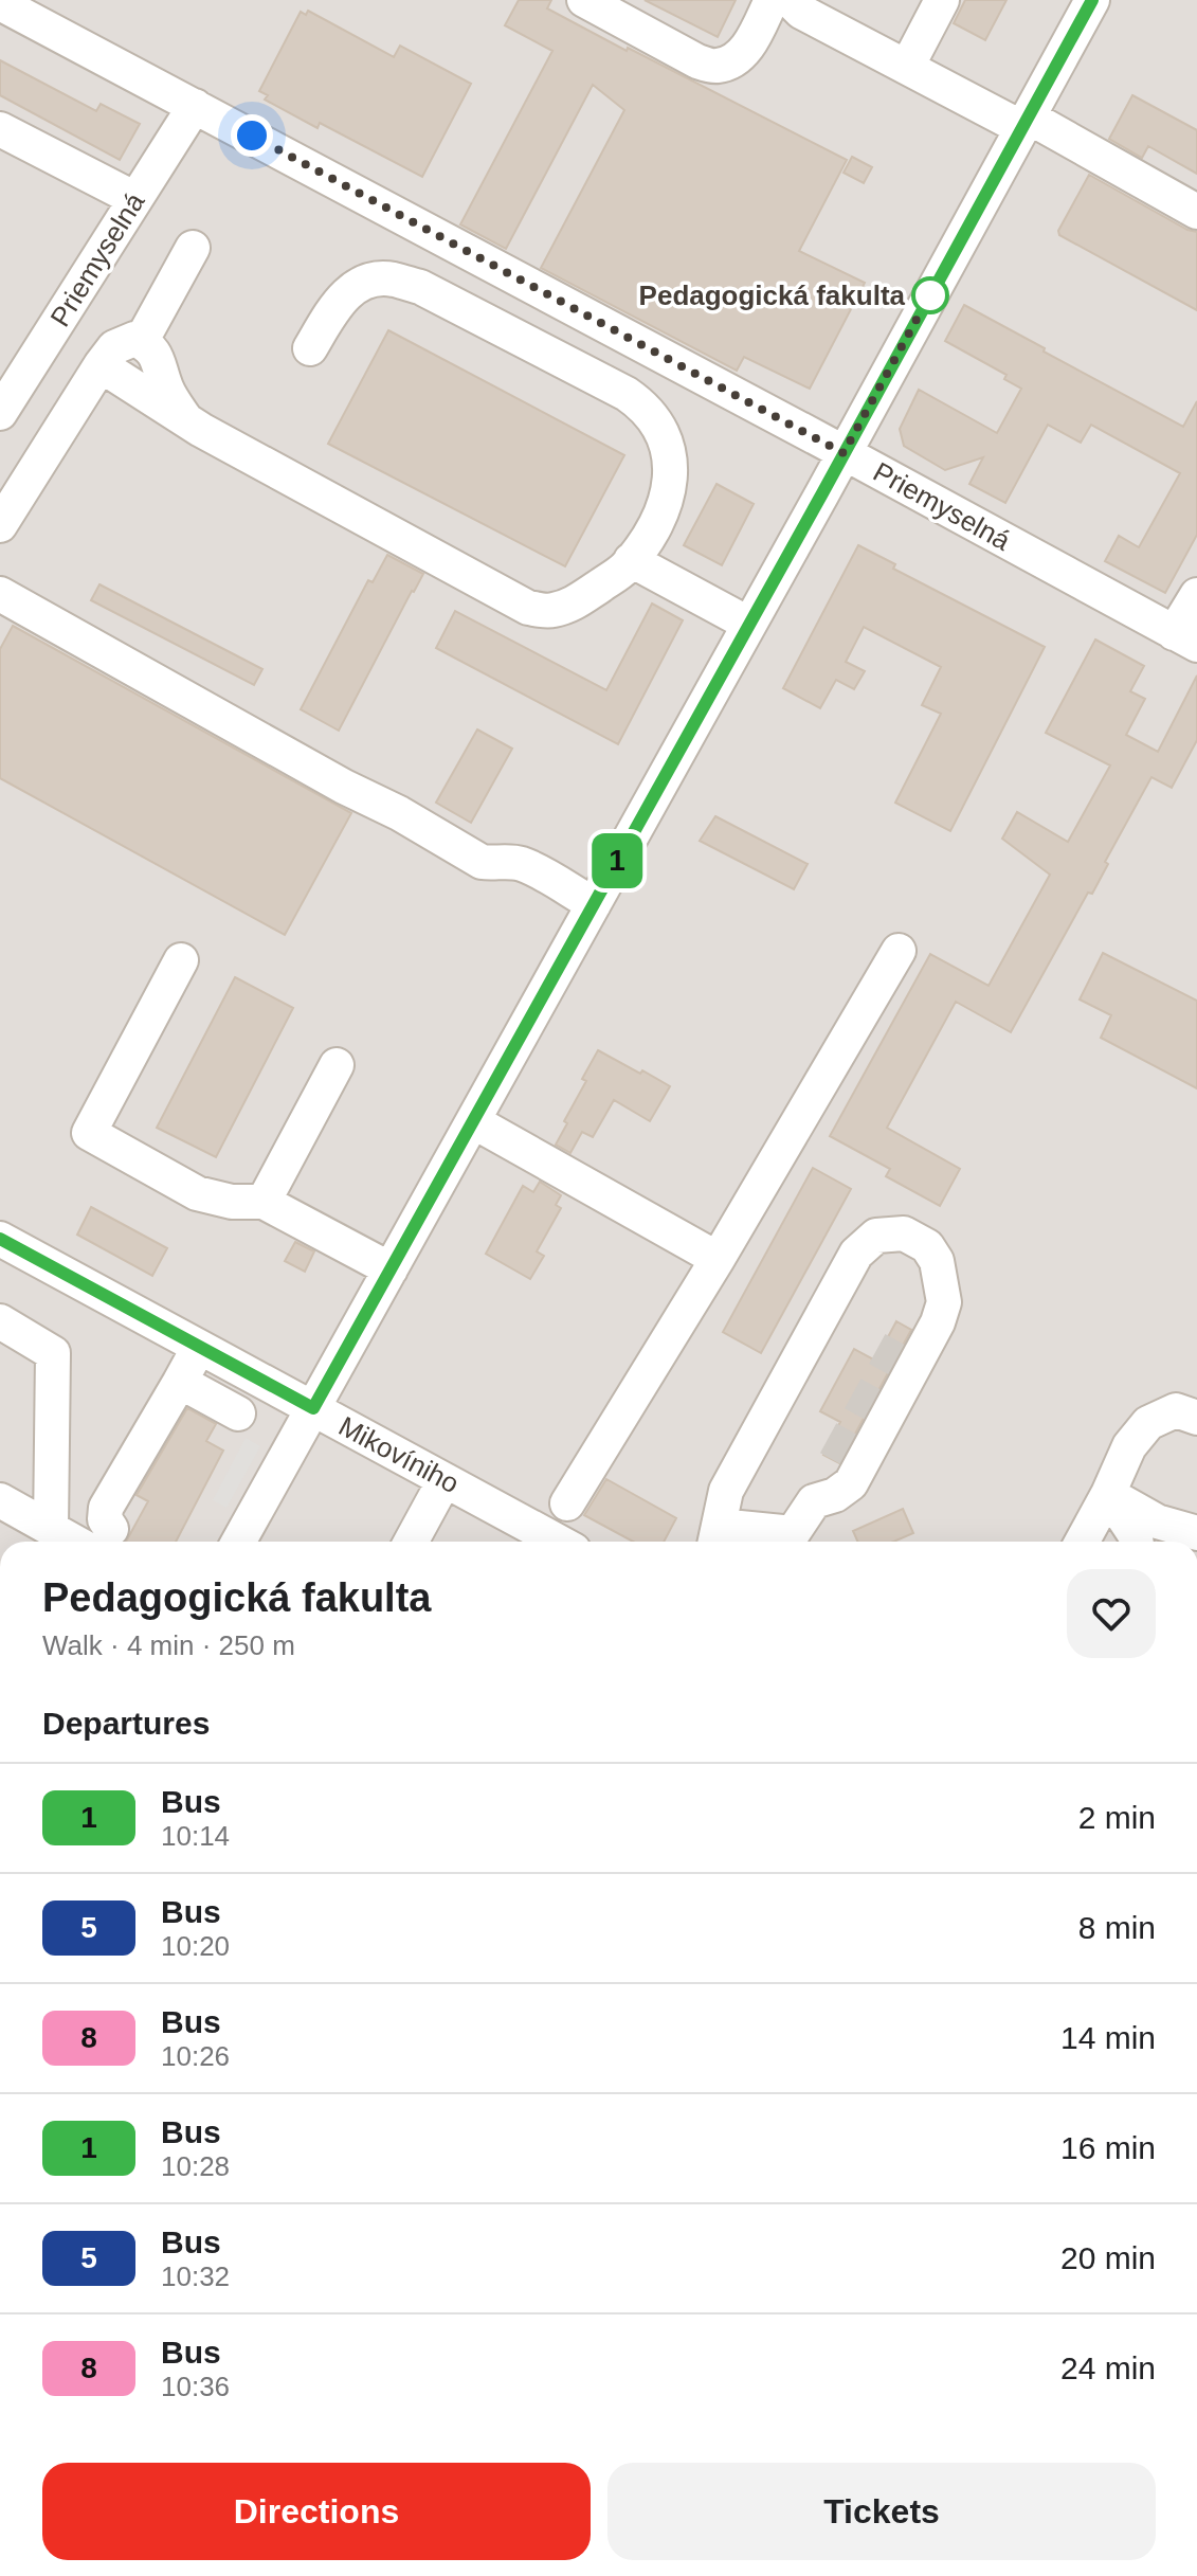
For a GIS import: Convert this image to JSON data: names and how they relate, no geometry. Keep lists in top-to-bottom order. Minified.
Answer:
{"streets":{"street":["Priemyselná","Mikovíniho"]},"places":["Pedagogická fakulta"],"lines":["bus line 1"],"page":{"on_map":"1","heading":[["Pedagogická fakulta","Walk · 4 min · 250 m"],"Departures"],"list":[{"mark":"1","name":"Bus","note":"10:14","value":"2 min"},{"mark":"5","name":"Bus","note":"10:20","value":"8 min"},{"mark":"8","name":"Bus","note":"10:26","value":"14 min"},{"mark":"1","name":"Bus","note":"10:28","value":"16 min"},{"mark":"5","name":"Bus","note":"10:32","value":"20 min"},{"mark":"8","name":"Bus","note":"10:36","value":"24 min"}],"buttons":["Directions","Tickets"]}}
